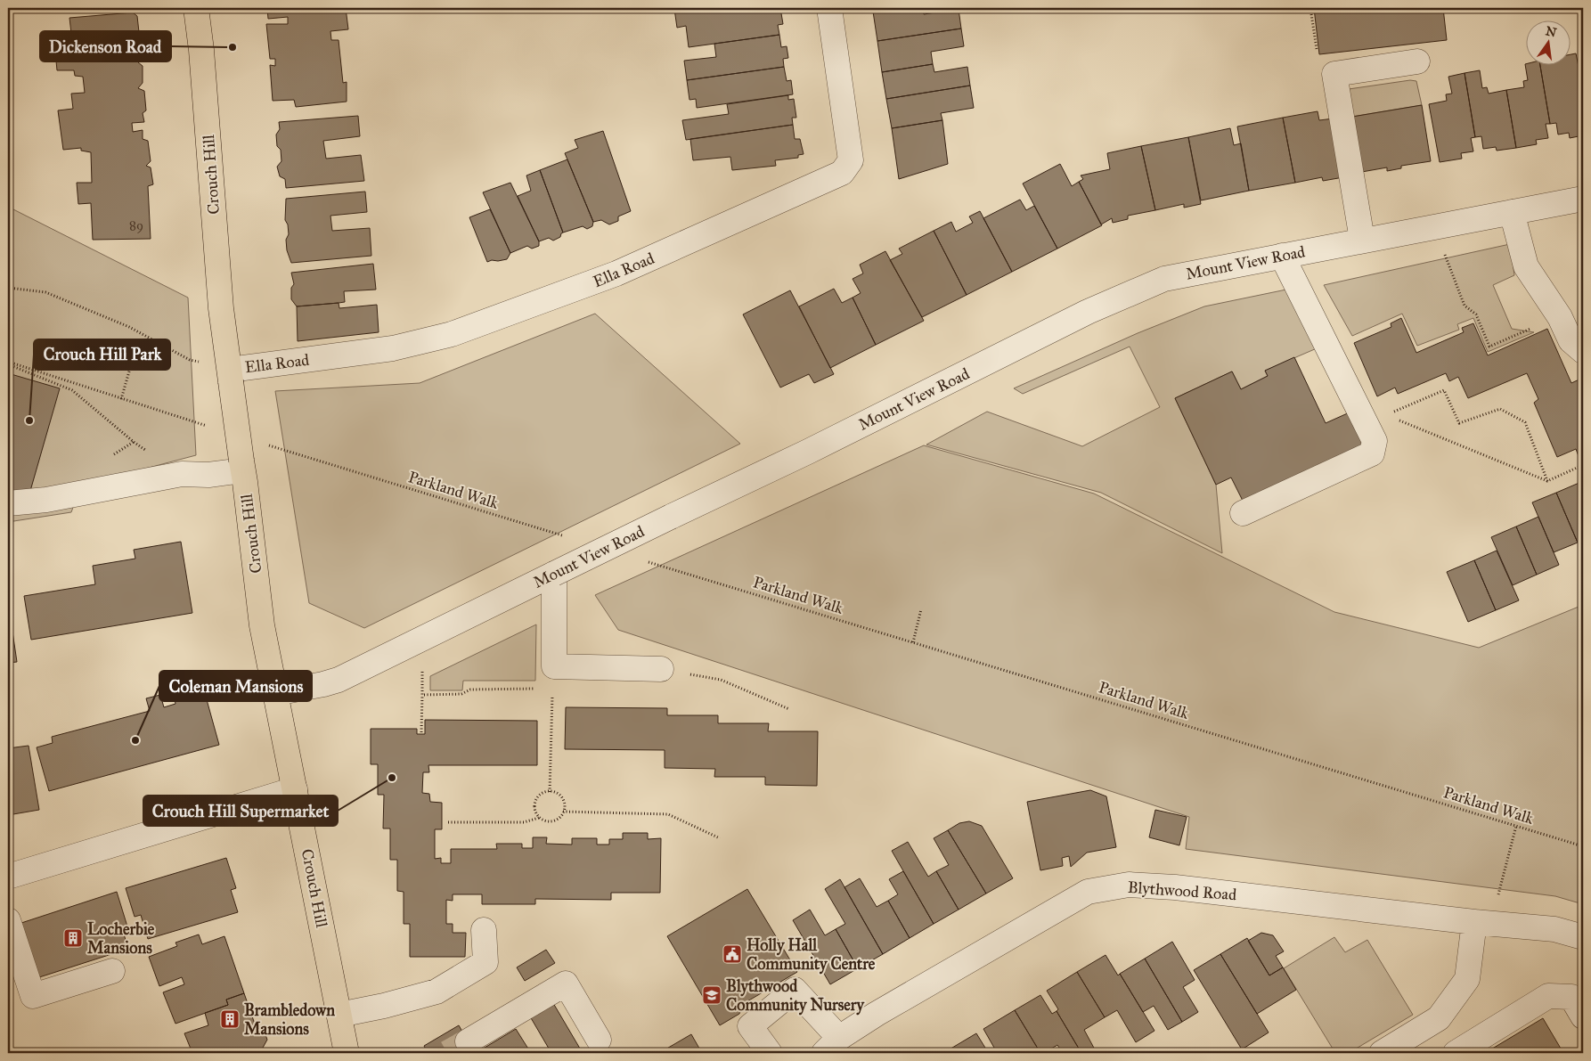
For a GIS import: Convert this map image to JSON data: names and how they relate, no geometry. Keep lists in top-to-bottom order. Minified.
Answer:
{"streets":{"main road":["Crouch Hill"],"street":["Mount View Road","Ella Road","Blythwood Road"],"path":["Parkland Walk"]},"crossings":[["Crouch Hill","Mount View Road"],["Crouch Hill","Ella Road"]],"places":{"other":["Dickenson Road","Crouch Hill Park","Coleman Mansions","Crouch Hill Supermarket"],"building":["Locherbie Mansions","Brambledown Mansions"],"public building":["Holly Hall Community Centre"],"school or university":["Blythwood Community Nursery"]},"house_numbers":["89"],"north":"top"}
